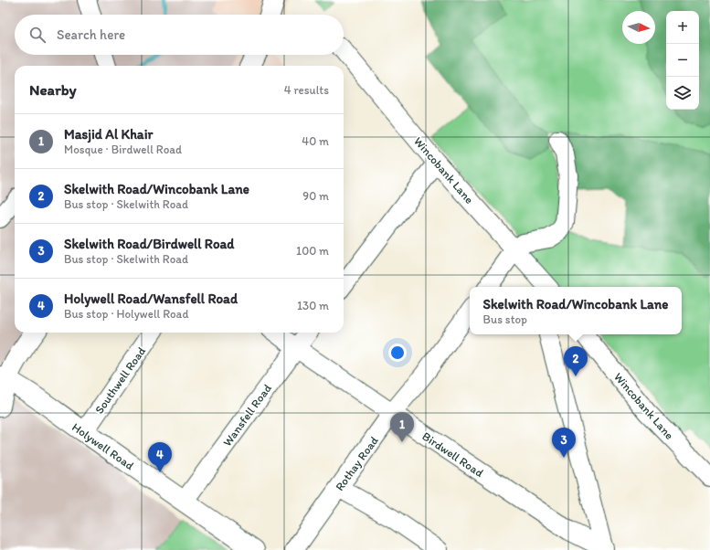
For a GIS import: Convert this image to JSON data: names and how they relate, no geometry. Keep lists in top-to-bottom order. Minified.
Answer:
{"streets":{"main road":["Holywell Road"],"street":["Wincobank Lane","Southwell Road","Wansfell Road","Birdwell Road","Rothay Road"]},"crossings":[["Southwell Road","Holywell Road"],["Wansfell Road","Holywell Road"],["Wansfell Road","Birdwell Road"],["Birdwell Road","Rothay Road"]],"north":"right","page":{"map_buttons":["+","−"],"search":"Search here","heading":["Nearby","4 results"],"list":[{"mark":"1","name":"Masjid Al Khair","note":"Mosque · Birdwell Road","value":"40 m"},{"mark":"2","name":"Skelwith Road/Wincobank Lane","note":"Bus stop · Skelwith Road","value":"90 m"},{"mark":"3","name":"Skelwith Road/Birdwell Road","note":"Bus stop · Skelwith Road","value":"100 m"},{"mark":"4","name":"Holywell Road/Wansfell Road","note":"Bus stop · Holywell Road","value":"130 m"}],"popup":["Skelwith Road/Wincobank Lane","Bus stop"],"pins":["2","1","3","4"]}}
